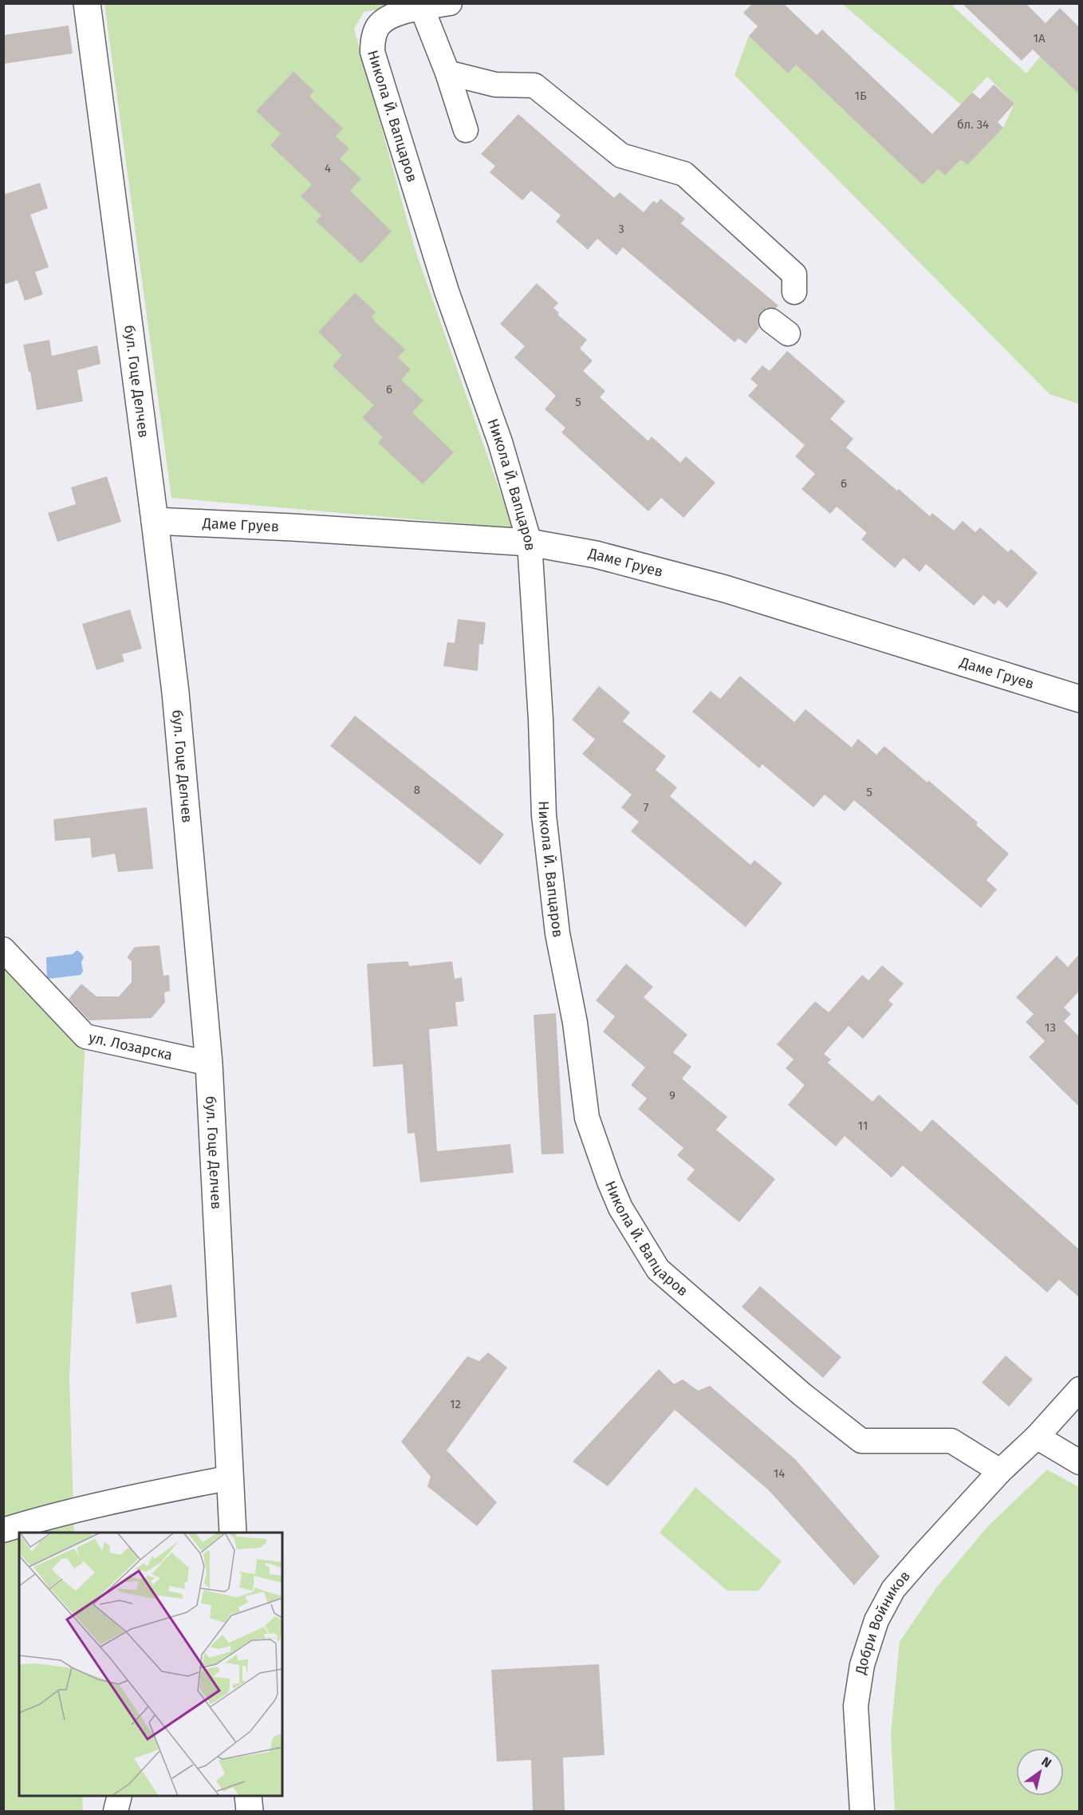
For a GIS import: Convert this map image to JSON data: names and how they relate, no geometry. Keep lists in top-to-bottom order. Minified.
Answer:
{"streets":{"main road":["бул. Гоце Делчев","Даме Груев"],"street":["Никола Й. Вапцаров","ул. Лозарска","Добри Войников"]},"crossings":[["Никола Й. Вапцаров","Даме Груев"],["Никола Й. Вапцаров","Добри Войников"],["бул. Гоце Делчев","Даме Груев"],["бул. Гоце Делчев","ул. Лозарска"]],"house_numbers":["1А","1Б","бл. 34","4","3","6","5","6","8","5","7","13","9","11","12","14"],"north":"top right"}
